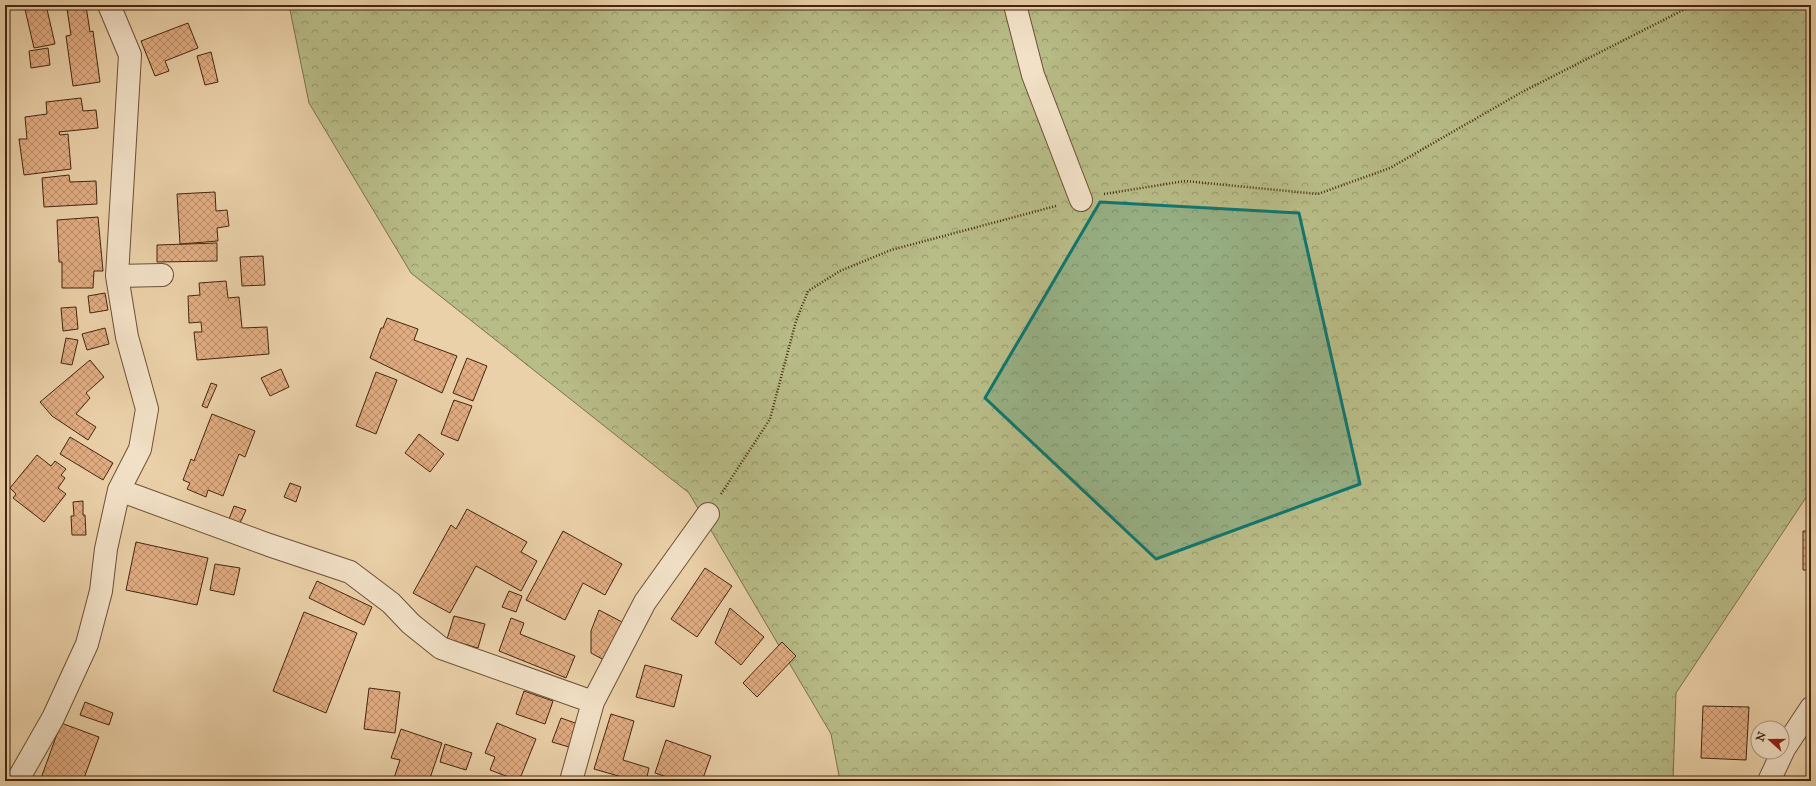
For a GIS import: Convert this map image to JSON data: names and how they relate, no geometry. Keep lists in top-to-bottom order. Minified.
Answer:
{"north":"left"}
